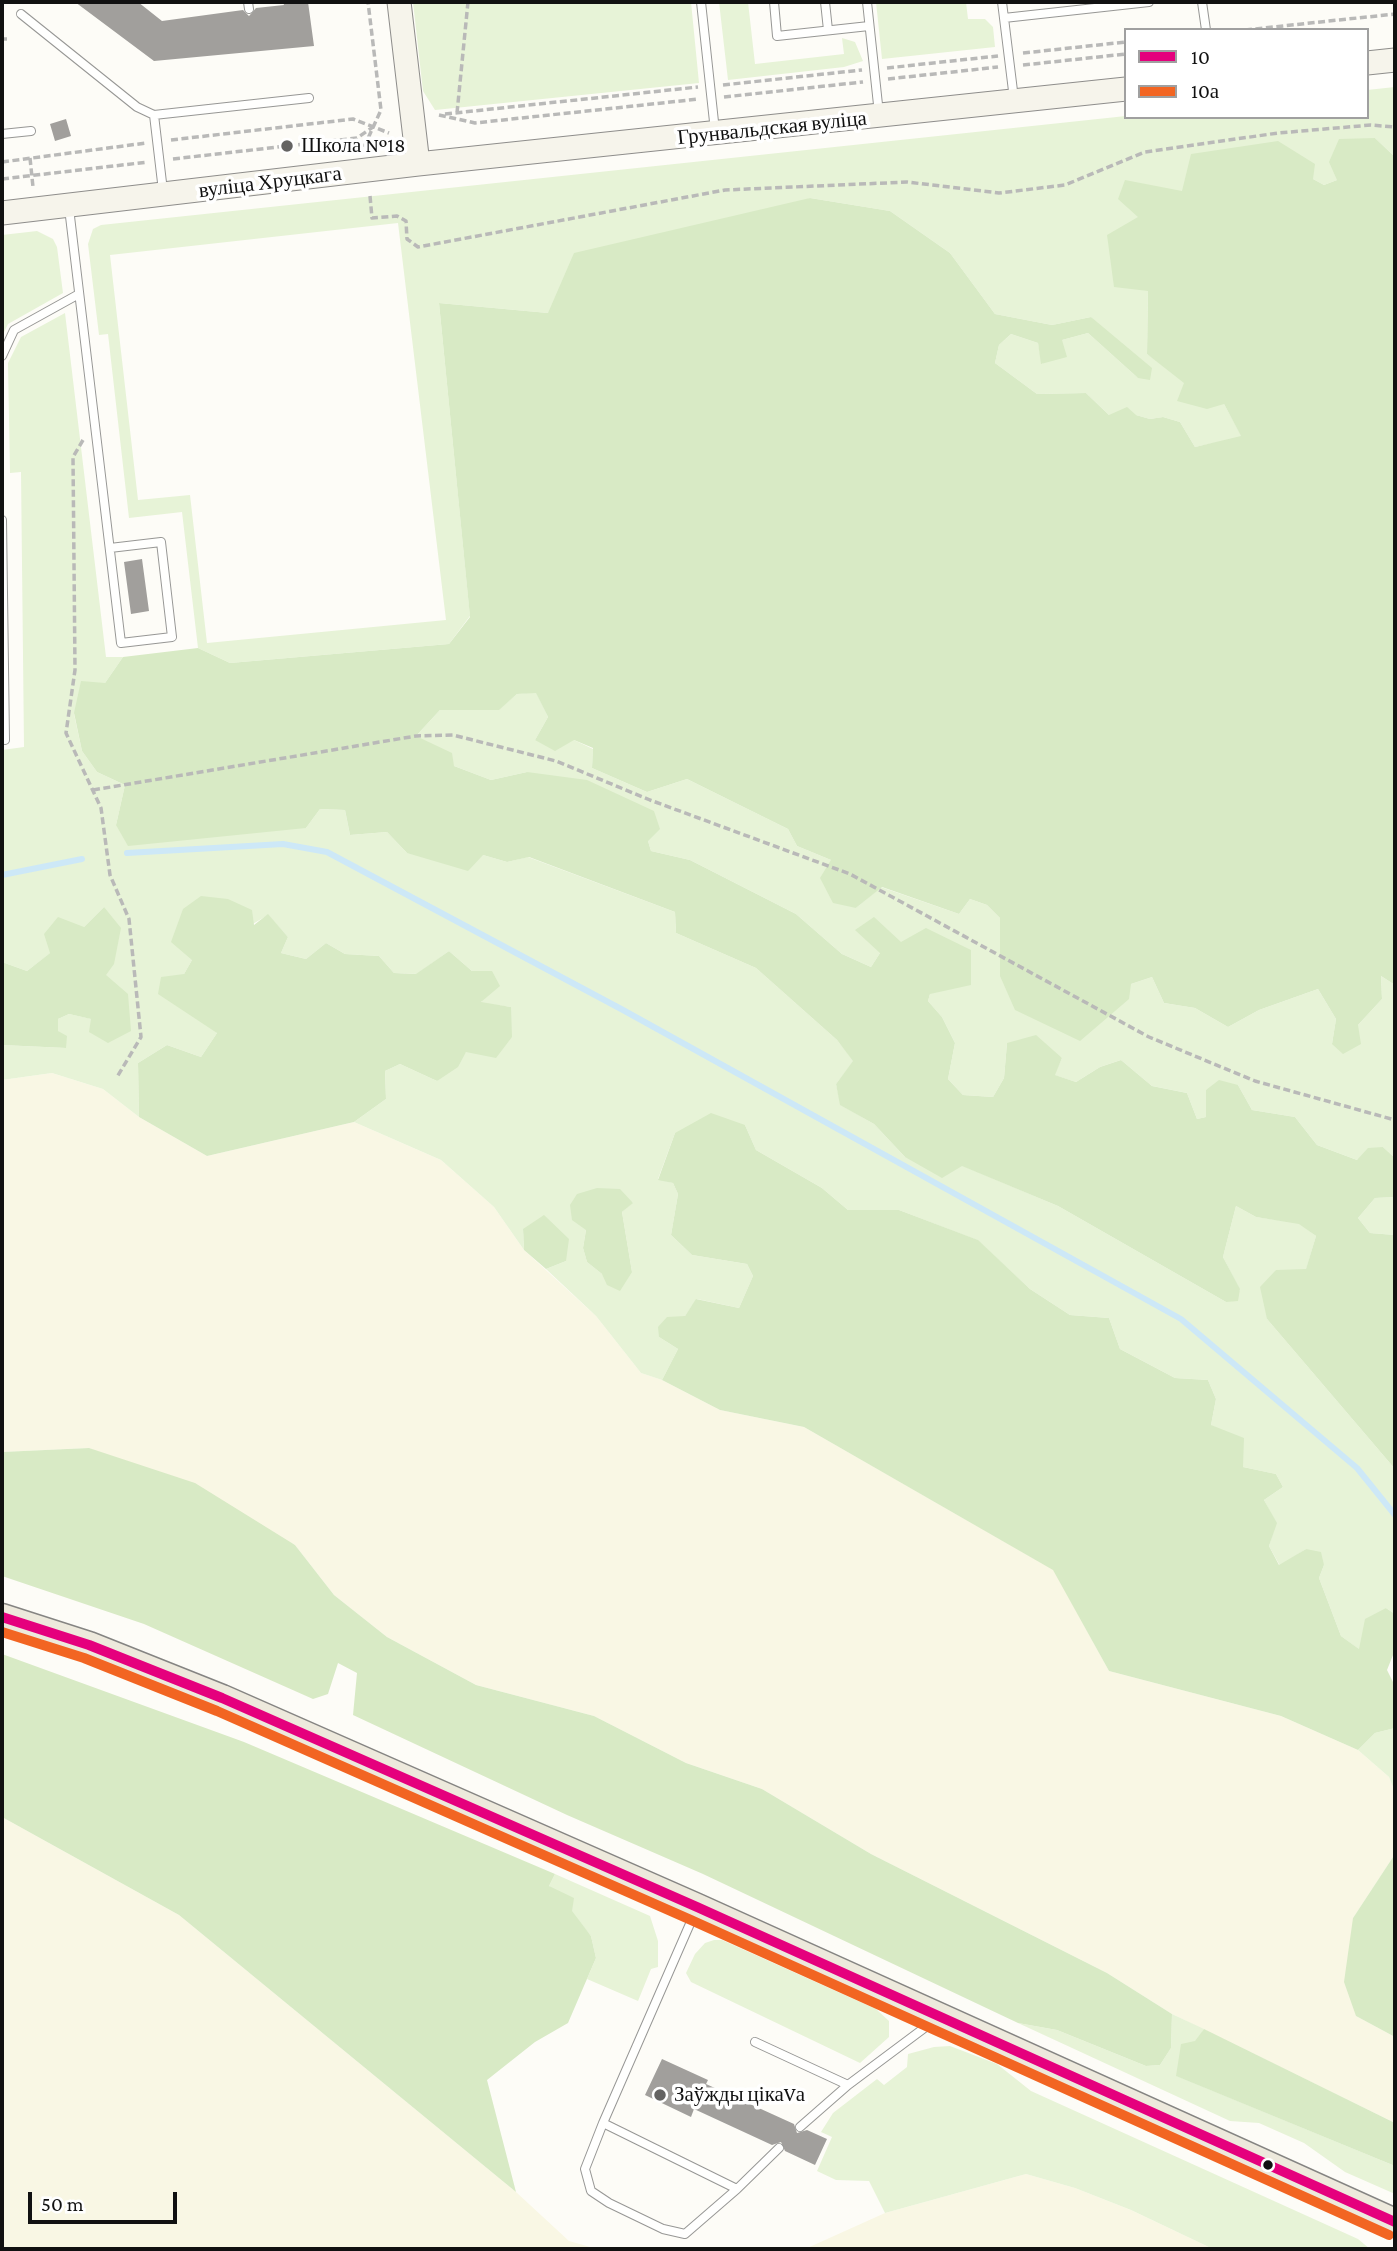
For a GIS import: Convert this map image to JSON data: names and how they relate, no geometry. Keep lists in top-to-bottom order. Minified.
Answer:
{"streets":{"main road":["Грунвальдская вуліца","вуліца Хруцкага"]},"crossings":[["Грунвальдская вуліца","вуліца Хруцкага"]],"places":["Школа №18","Заўжды цікаVа"],"lines":["transit line 10","transit line 10а"],"legend":["10","10а"],"scale_bar":"50 m"}
